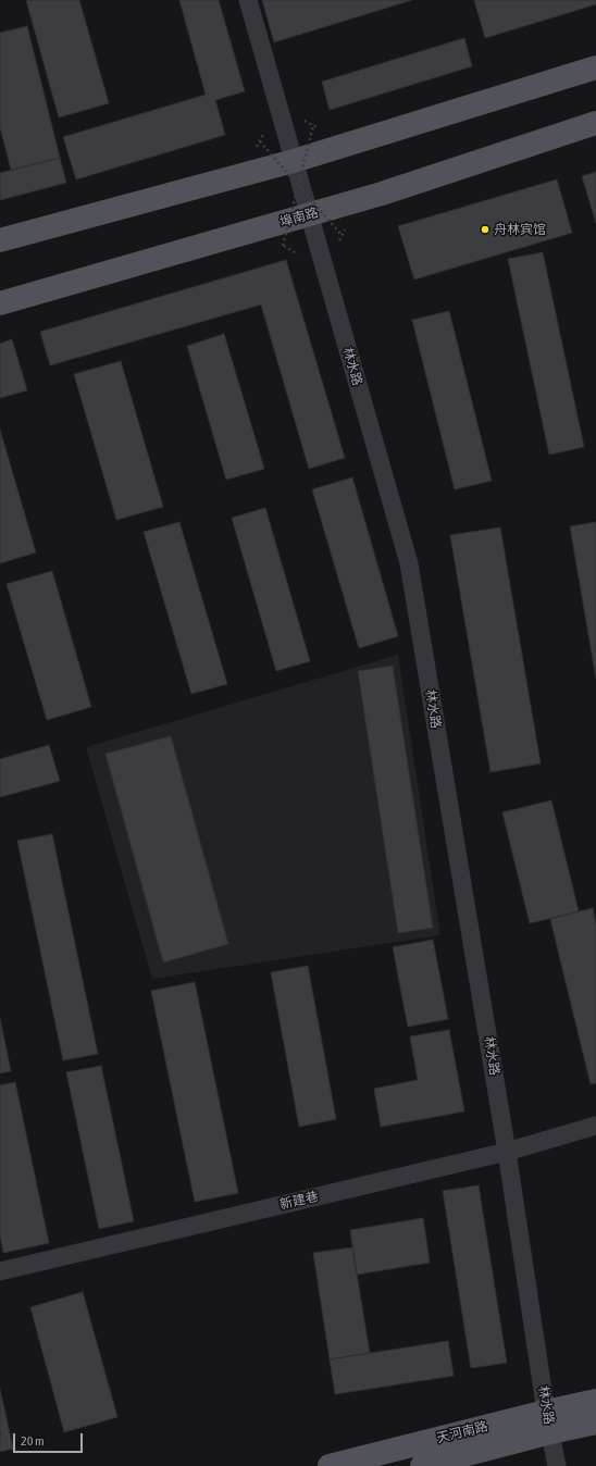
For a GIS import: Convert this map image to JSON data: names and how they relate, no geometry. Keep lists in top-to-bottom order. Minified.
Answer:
{"streets":{"main road":["埠南路","天河南路"],"street":["林水路","新建巷"]},"crossings":[["埠南路","林水路"],["林水路","新建巷"],["林水路","天河南路"]],"places":["舟林宾馆"],"scale_bar":"20 m"}
